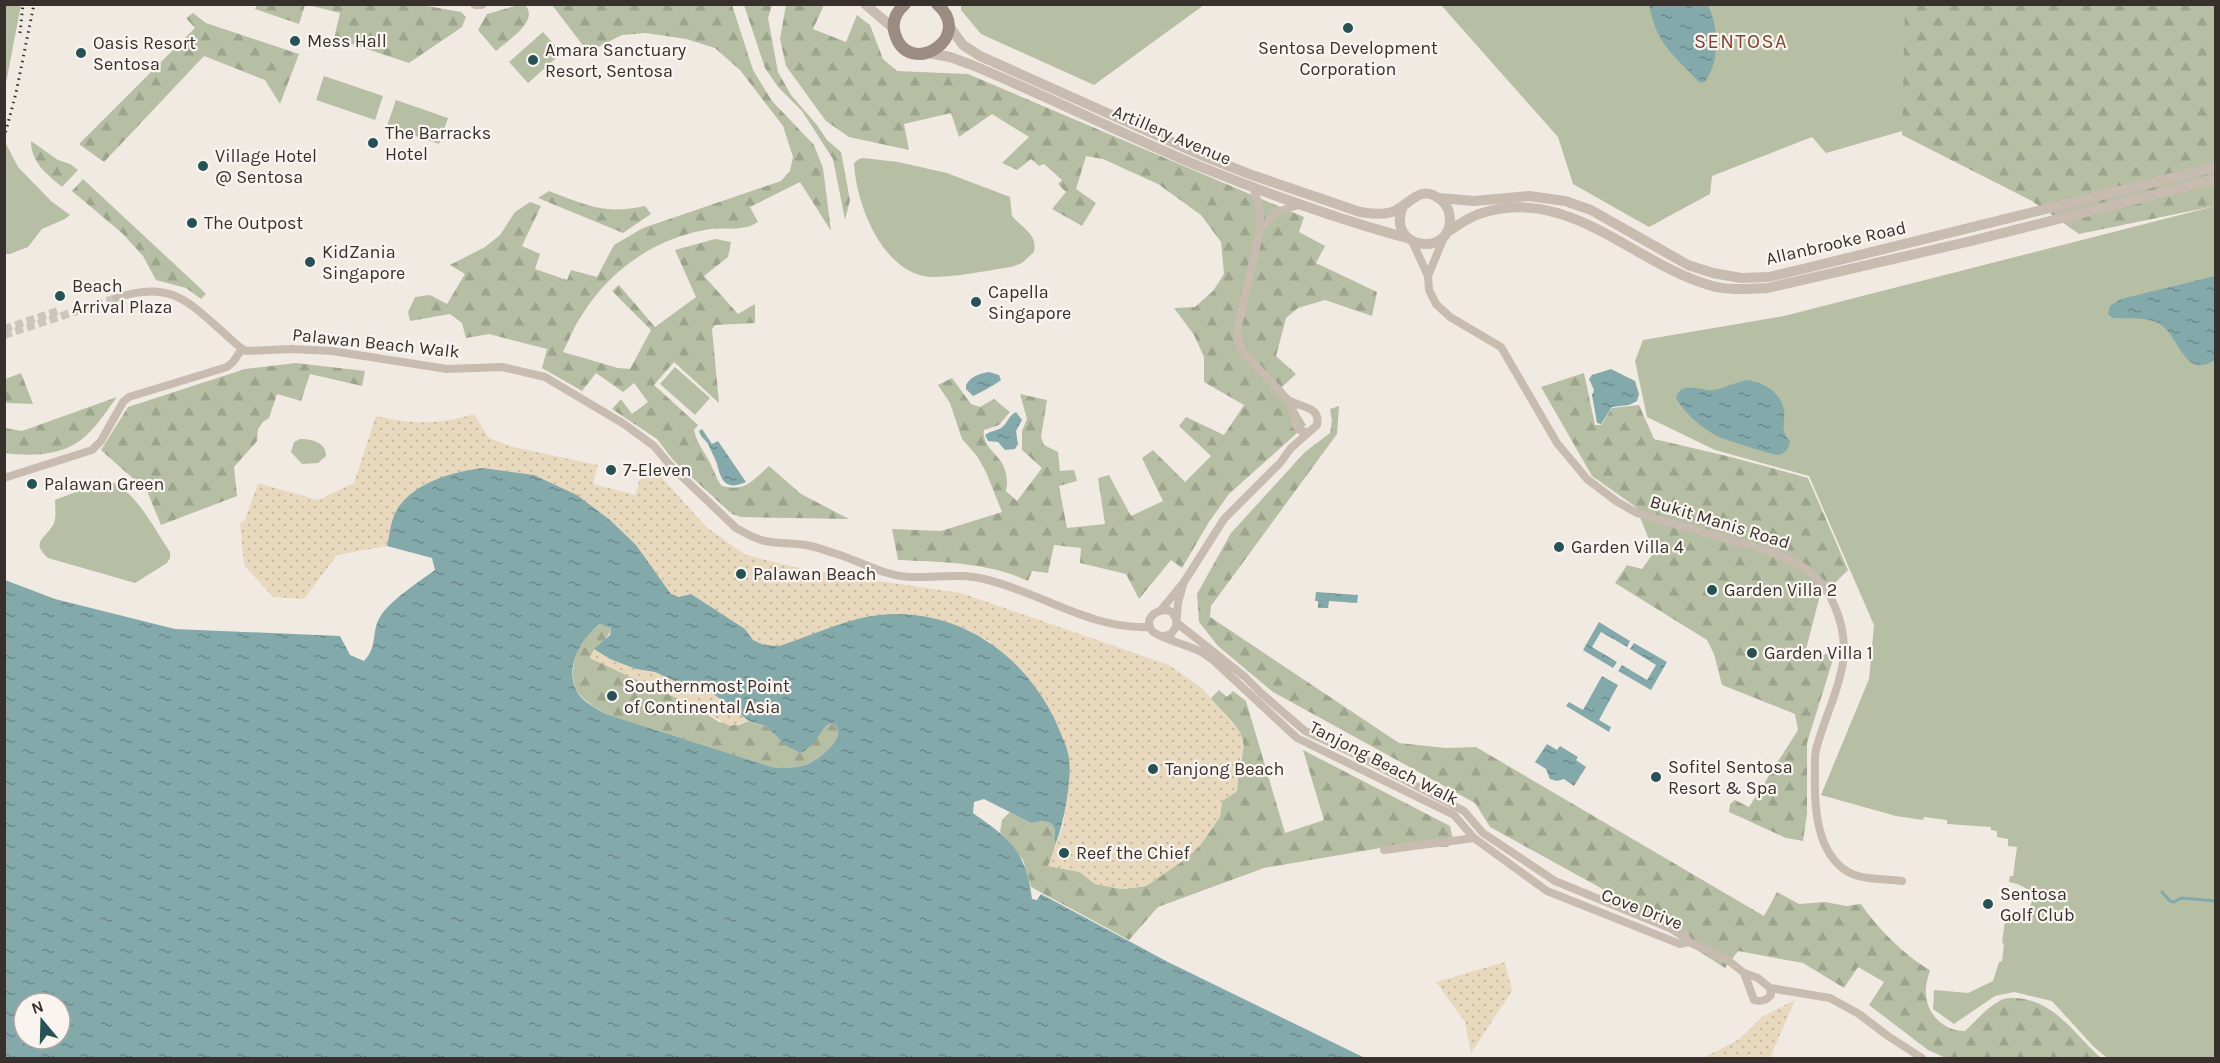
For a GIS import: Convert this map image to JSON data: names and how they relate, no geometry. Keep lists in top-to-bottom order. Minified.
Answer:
{"streets":{"street":["Artillery Avenue","Allanbrooke Road","Palawan Beach Walk","Bukit Manis Road","Tanjong Beach Walk","Cove Drive"]},"crossings":[["Artillery Avenue","Allanbrooke Road"],["Palawan Beach Walk","Tanjong Beach Walk"],["Tanjong Beach Walk","Cove Drive"]],"districts":["SENTOSA"],"places":["Sentosa Development Corporation","Mess Hall","Oasis Resort Sentosa","Amara Sanctuary Resort, Sentosa","The Barracks Hotel","Village Hotel @ Sentosa","The Outpost","KidZania Singapore","Beach Arrival Plaza","Capella Singapore","7-Eleven","Palawan Green","Garden Villa 4","Palawan Beach","Garden Villa 2","Garden Villa 1","Southernmost Point of Continental Asia","Tanjong Beach","Sofitel Sentosa Resort & Spa","Reef the Chief","Sentosa Golf Club"],"north":"top"}
